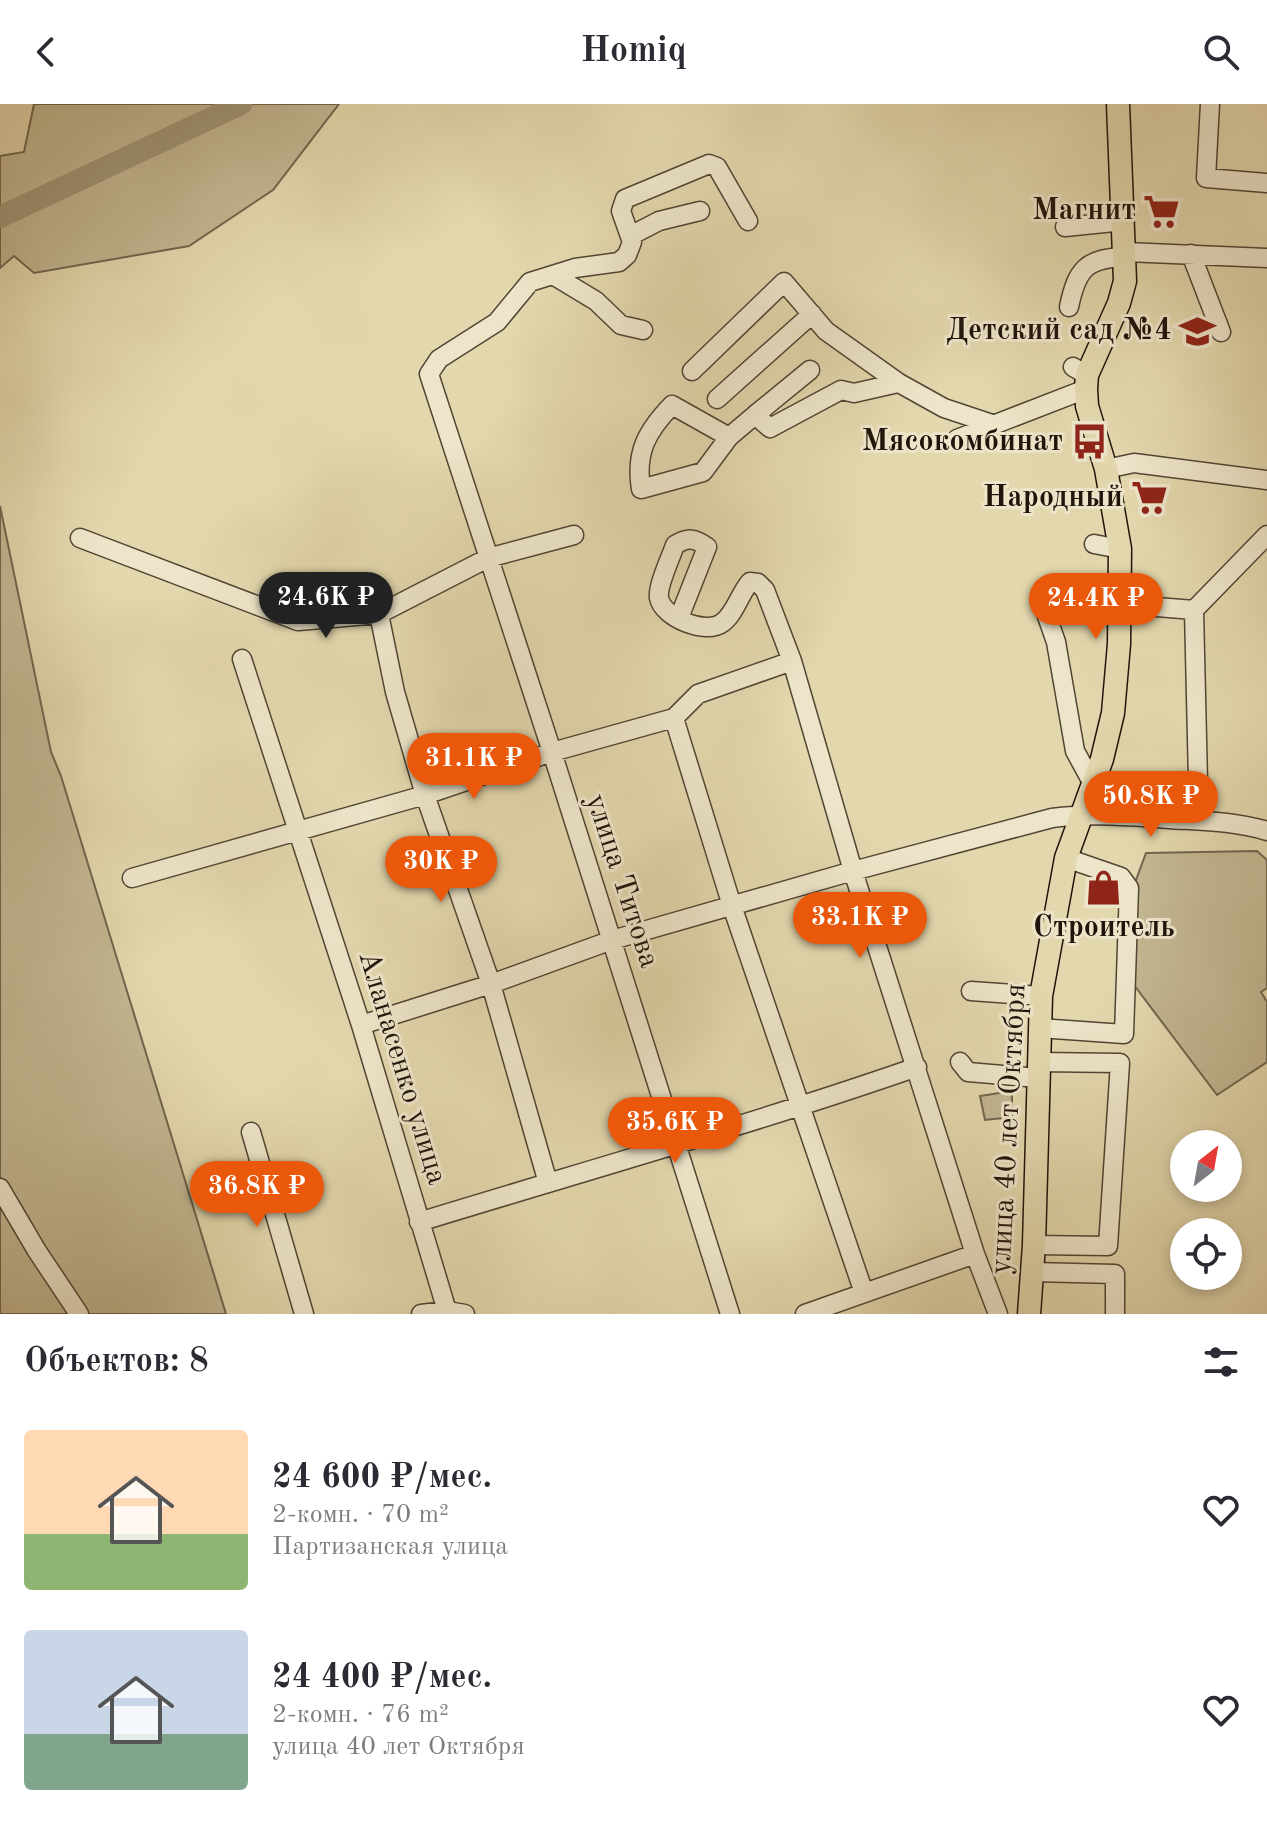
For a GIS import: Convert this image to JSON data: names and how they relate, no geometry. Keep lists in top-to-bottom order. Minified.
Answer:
{"streets":{"main road":["улица 40 лет Октября"],"street":["улица Титова","Аланасенко улица"]},"places":{"supermarket":["Магнит","Народный"],"school or university":["Детский сад №4"],"bus stop":["Мясокомбинат"],"shop":["Строитель"]},"north":"top right","page":{"header":"Homiq","price":["24.6K ₽","24.4K ₽","31.1K ₽","50.8K ₽","30K ₽","33.1K ₽","35.6K ₽","36.8K ₽"],"heading":"Объектов: 8","list":[{"name":"24 600 ₽/мес.","note":"2-комн. · 70 m² · Партизанская улица"},{"name":"24 400 ₽/мес.","note":"2-комн. · 76 m² · улица 40 лет Октября"}]}}
